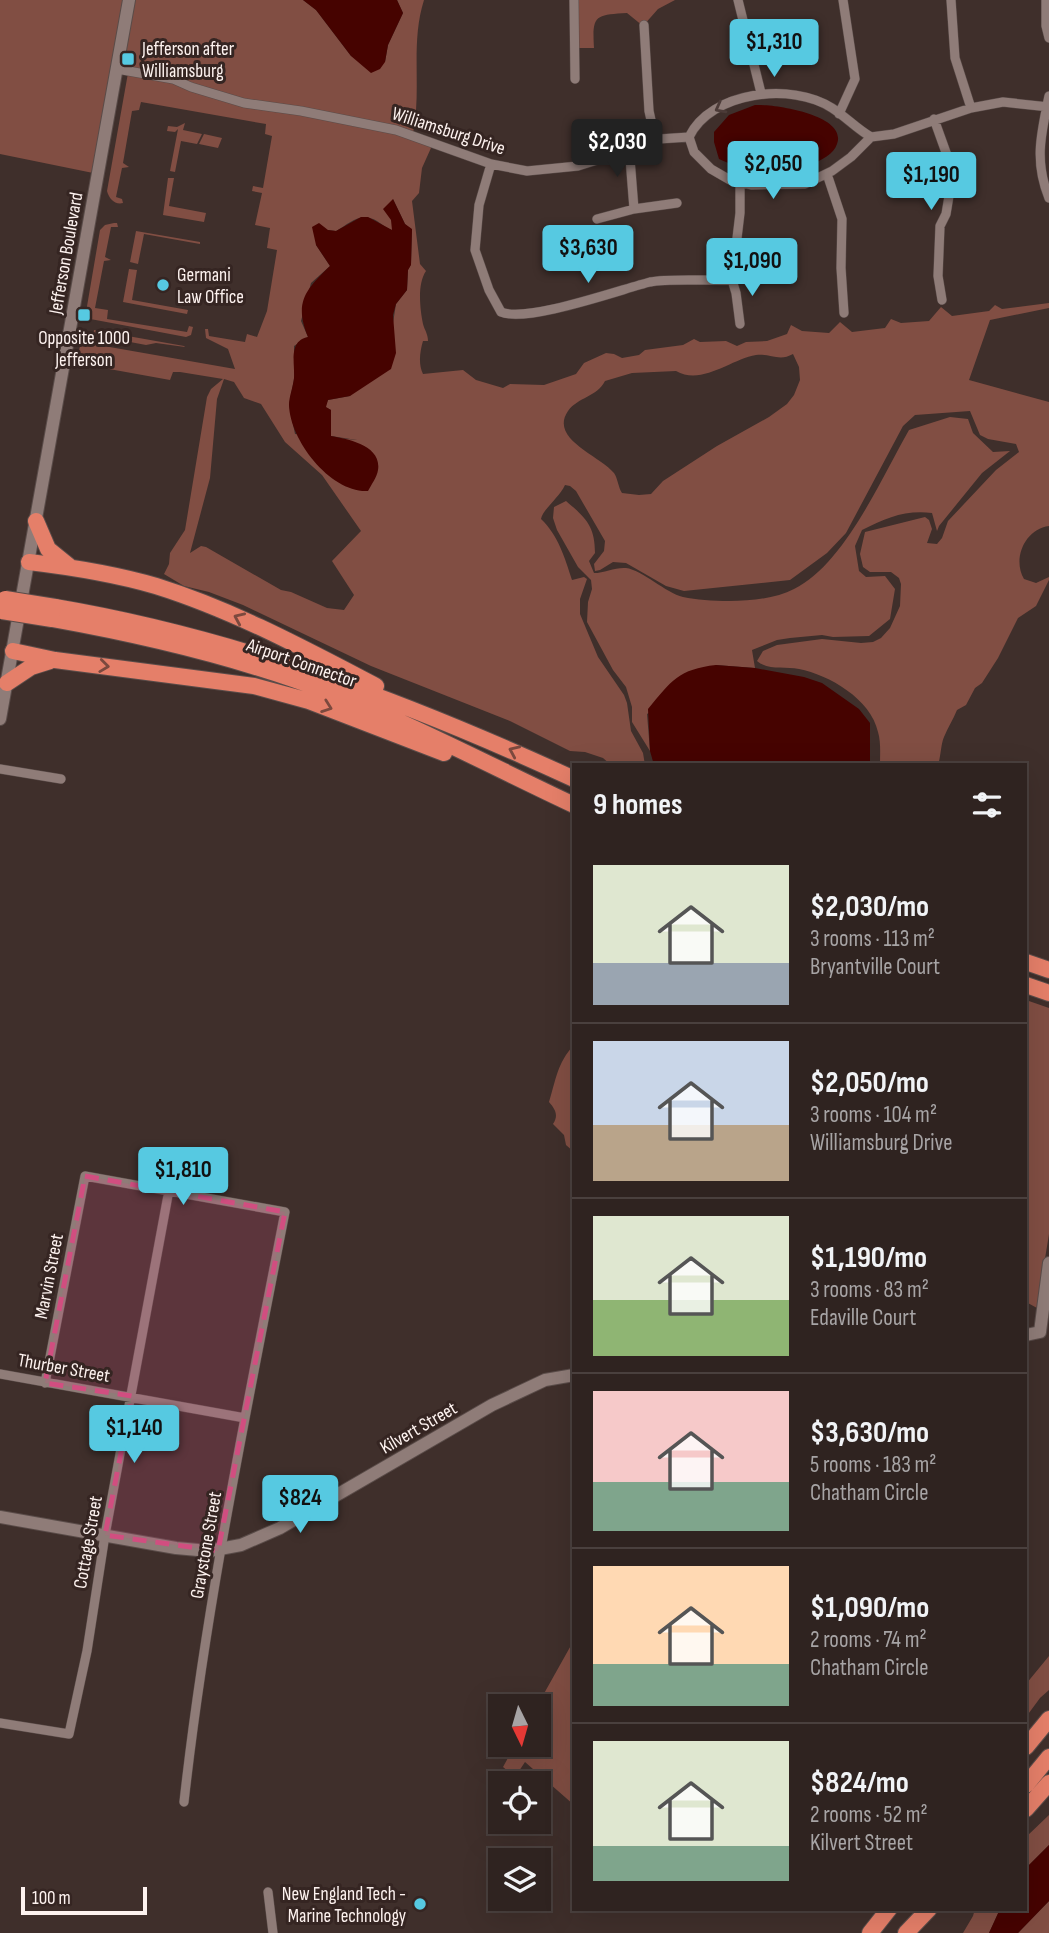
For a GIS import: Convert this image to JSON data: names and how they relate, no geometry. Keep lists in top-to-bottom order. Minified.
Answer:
{"streets":{"highway":["Airport Connector"],"main road":["Jefferson Boulevard","Kilvert Street"],"street":["Williamsburg Drive","Marvin Street","Thurber Street","Cottage Street","Graystone Street"]},"crossings":[["Williamsburg Drive","Jefferson Boulevard"],["Marvin Street","Thurber Street"],["Marvin Street","Cottage Street"],["Marvin Street","Graystone Street"],["Thurber Street","Cottage Street"],["Thurber Street","Graystone Street"],["Kilvert Street","Cottage Street"],["Kilvert Street","Graystone Street"],["Cottage Street","Graystone Street"]],"places":{"transit":["Jefferson after Williamsburg","Opposite 1000 Jefferson"],"other":["Germani Law Office","New England Tech - Marine Technology"]},"scale_bar":"100 m","north":"bottom","page":{"price":["$1,310","$2,030","$2,050","$1,190","$3,630","$1,090","$1,810","$1,140","$824"],"heading":"9 homes","list":[{"name":"$2,030/mo","note":"3 rooms · 113 m² · Bryantville Court"},{"name":"$2,050/mo","note":"3 rooms · 104 m² · Williamsburg Drive"},{"name":"$1,190/mo","note":"3 rooms · 83 m² · Edaville Court"},{"name":"$3,630/mo","note":"5 rooms · 183 m² · Chatham Circle"},{"name":"$1,090/mo","note":"2 rooms · 74 m² · Chatham Circle"},{"name":"$824/mo","note":"2 rooms · 52 m² · Kilvert Street"}],"scale":"100 m"}}
